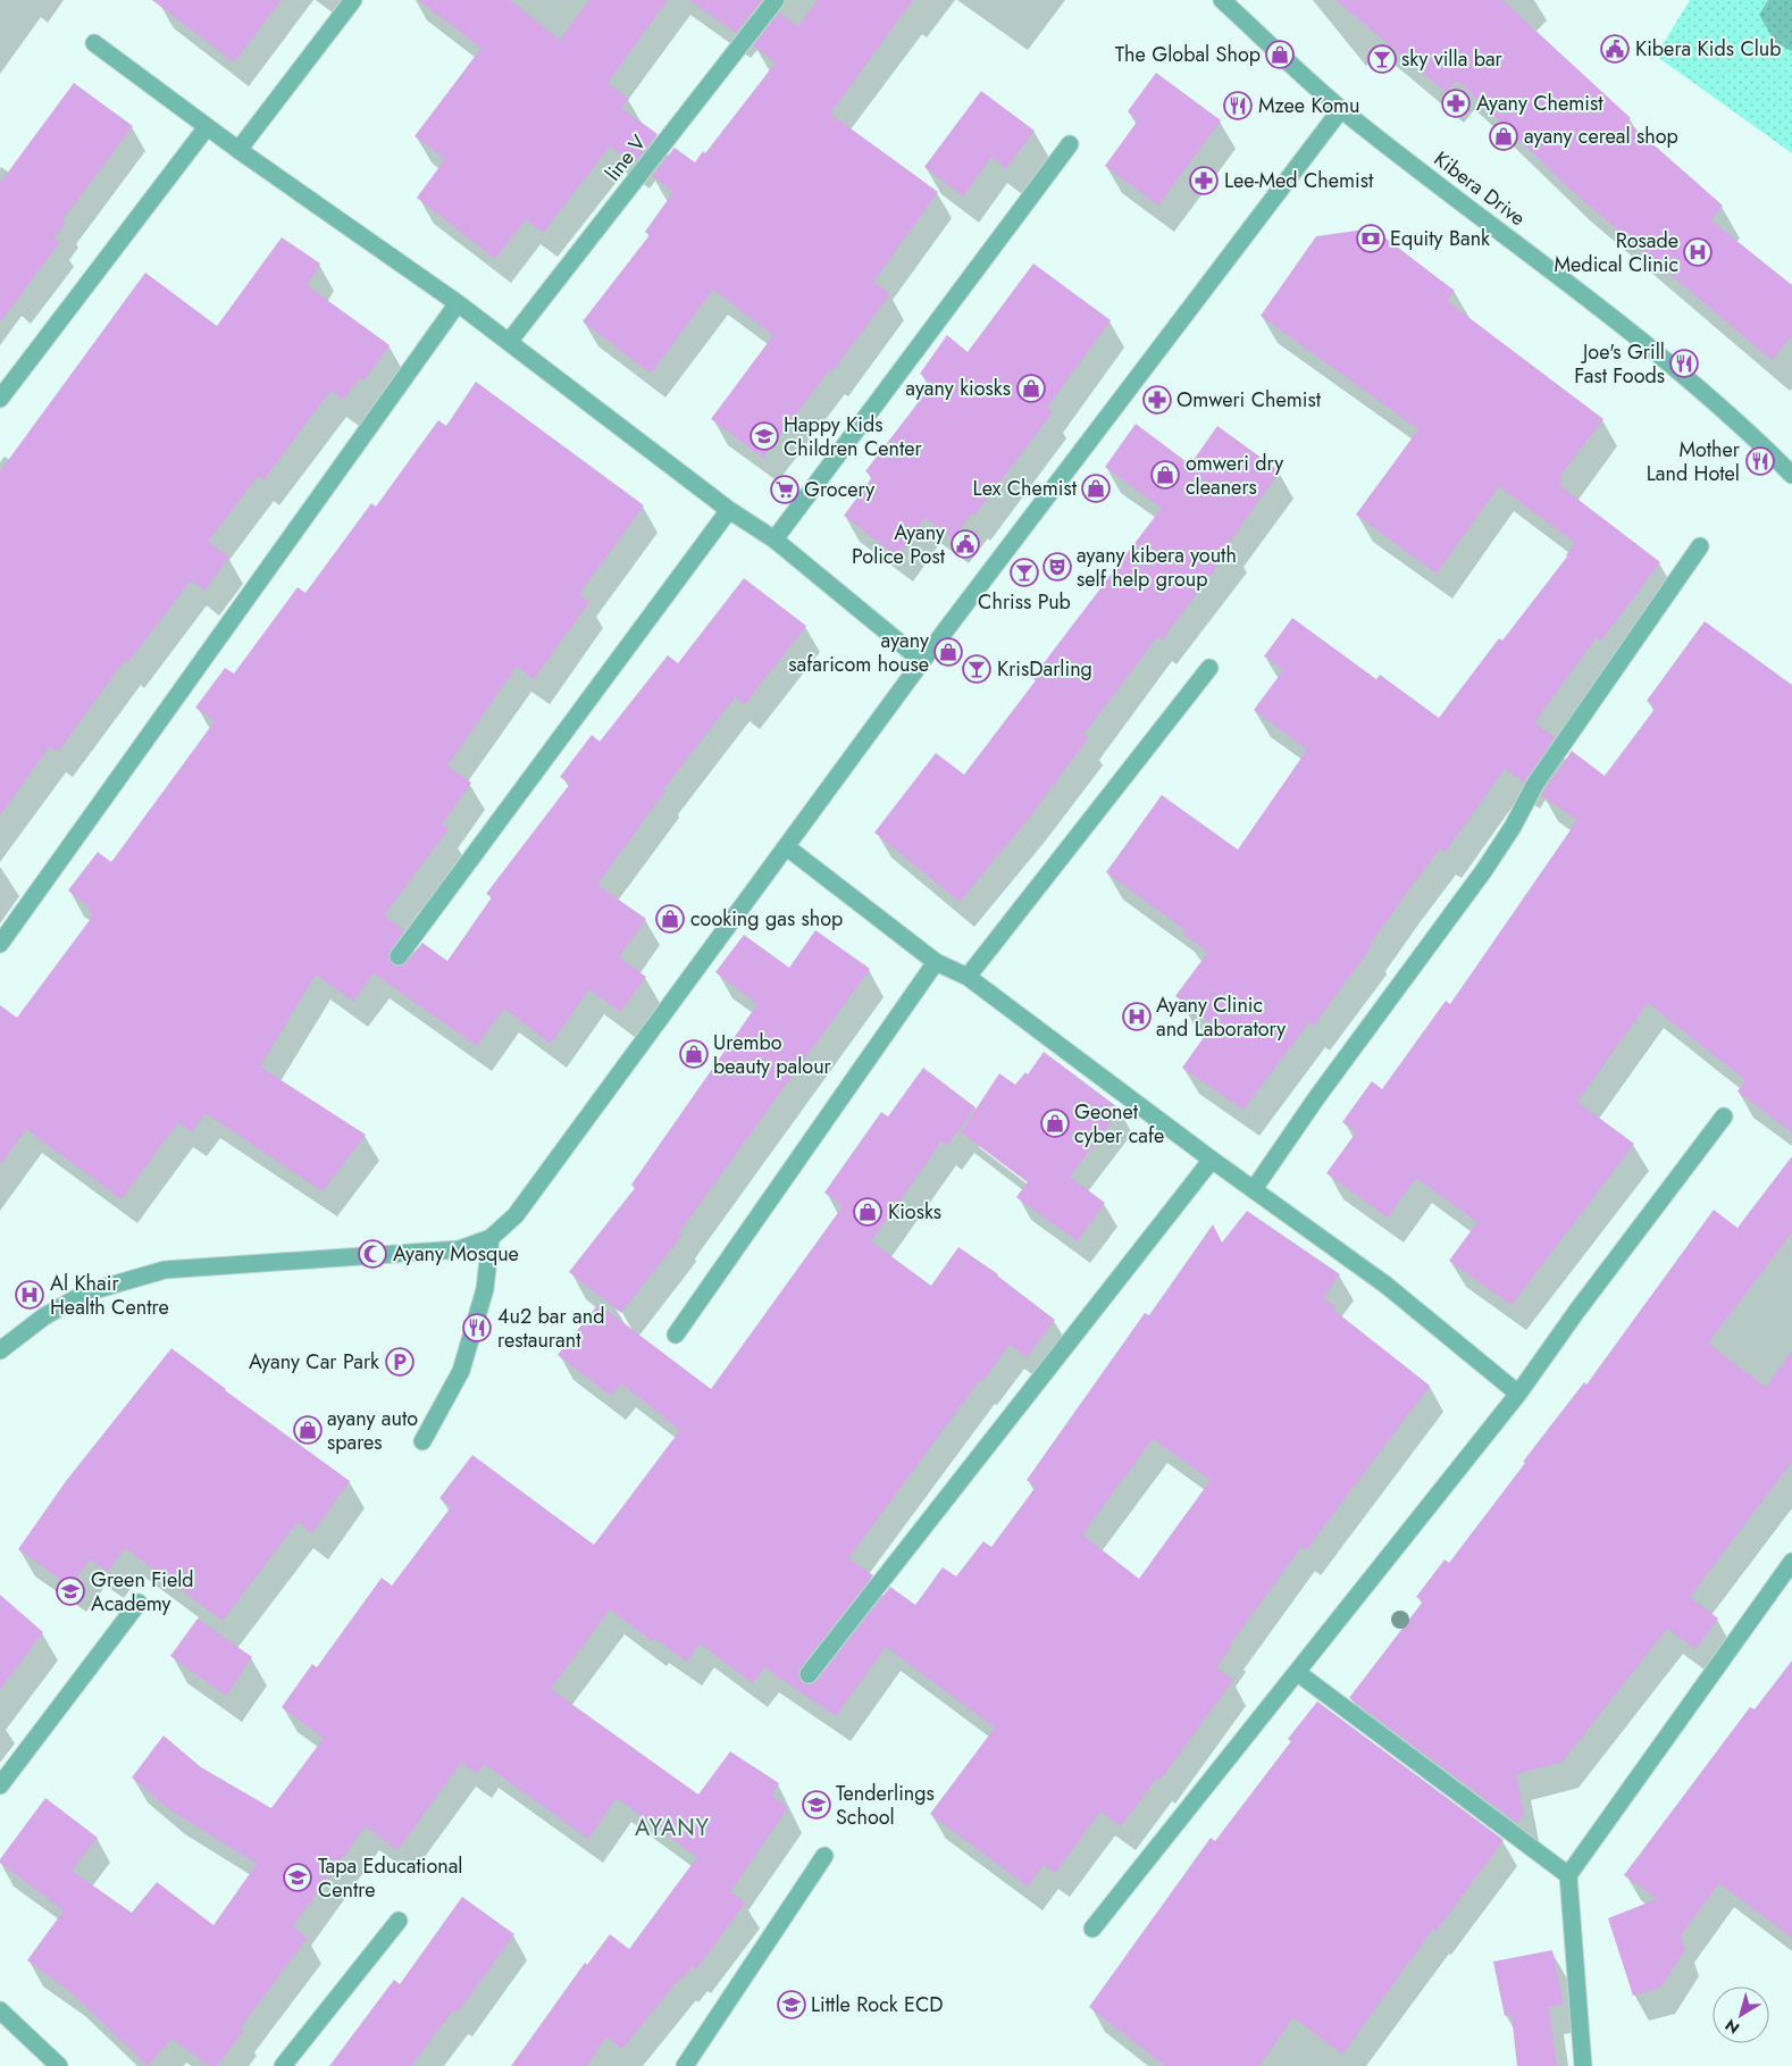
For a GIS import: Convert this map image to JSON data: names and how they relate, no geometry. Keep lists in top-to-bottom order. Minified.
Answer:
{"streets":{"street":["line V","Kibera Drive"]},"districts":["AYANY"],"places":{"public building":["Kibera Kids Club","Ayany Police Post"],"shop":["The Global Shop","ayany cereal shop","ayany kiosks","omweri dry cleaners","Lex Chemist","ayany safaricom house","cooking gas shop","Urembo beauty palour","Geonet cyber cafe","Kiosks","ayany auto spares"],"bar":["sky villa bar","Chriss Pub","KrisDarling"],"pharmacy":["Ayany Chemist","Lee-Med Chemist","Omweri Chemist"],"restaurant":["Mzee Komu","Joe's Grill Fast Foods","Mother Land Hotel","4u2 bar and restaurant"],"bank":["Equity Bank"],"hospital":["Rosade Medical Clinic","Ayany Clinic and Laboratory","Al Khair Health Centre"],"school or university":["Happy Kids Children Center","Green Field Academy","Tenderlings School","Tapa Educational Centre","Little Rock ECD"],"supermarket":["Grocery"],"theatre":["ayany kibera youth self help group"],"mosque":["Ayany Mosque"],"parking":["Ayany Car Park"]},"north":"bottom left"}
